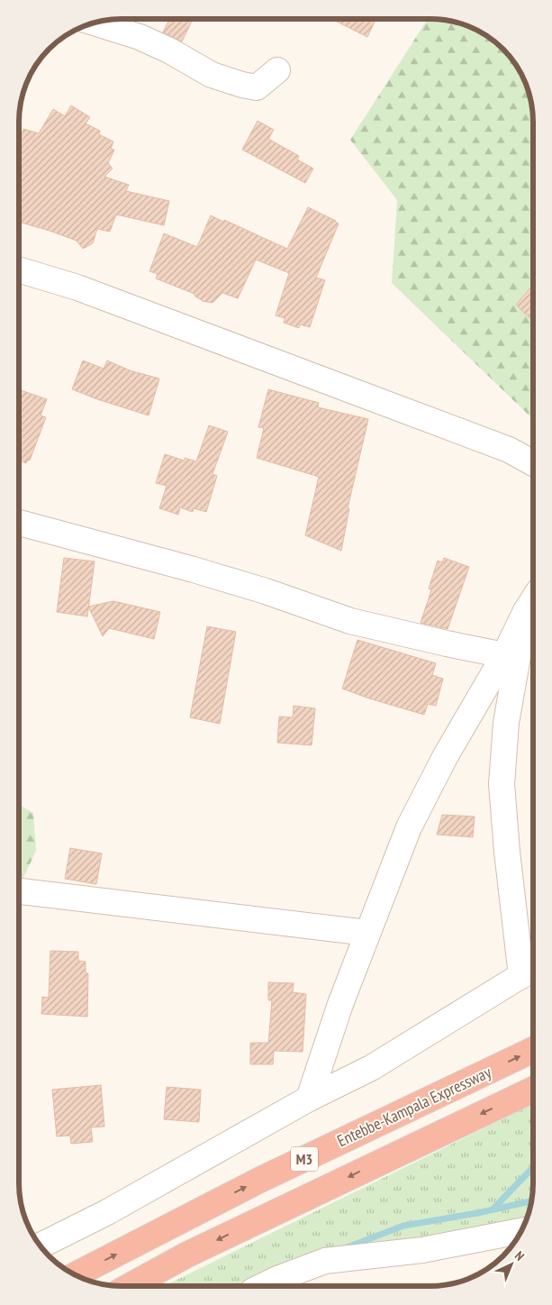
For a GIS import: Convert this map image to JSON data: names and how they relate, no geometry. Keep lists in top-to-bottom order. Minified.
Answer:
{"streets":{"highway":["Entebbe-Kampala Expressway","M3"]},"north":"top right"}
